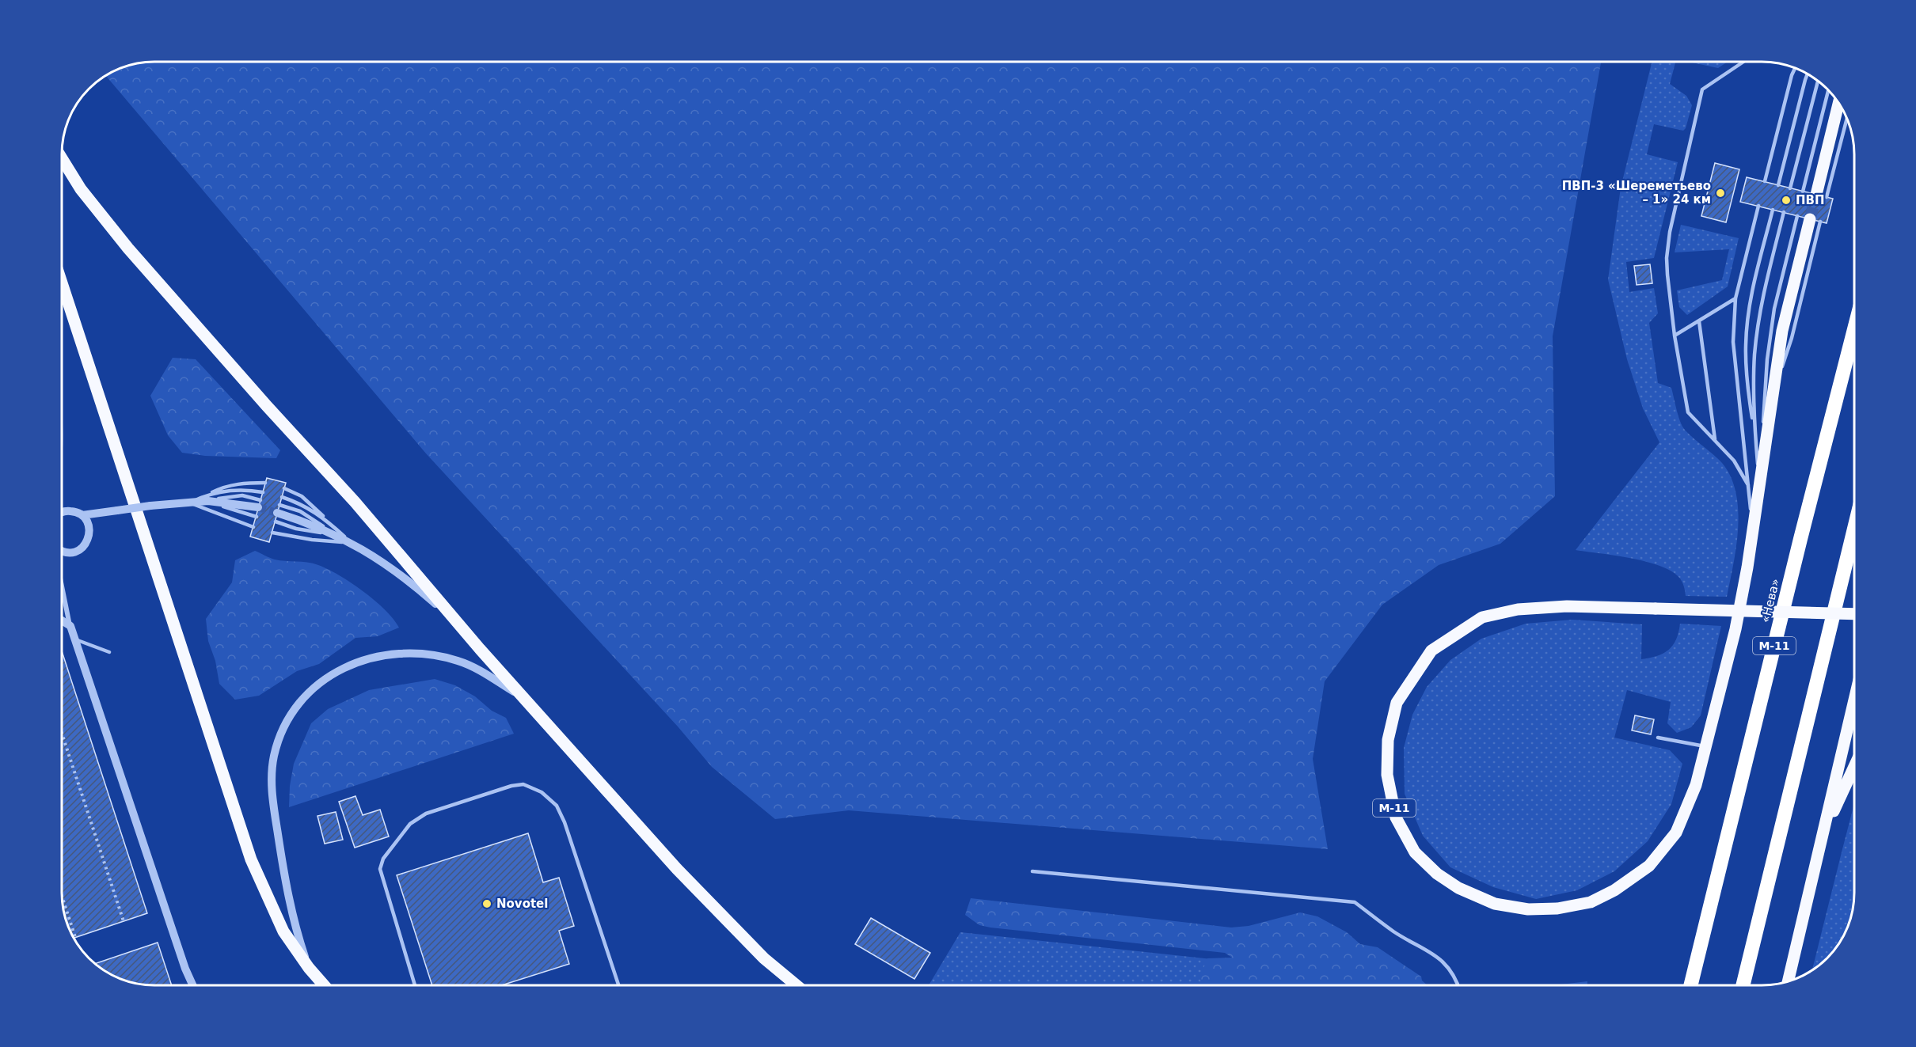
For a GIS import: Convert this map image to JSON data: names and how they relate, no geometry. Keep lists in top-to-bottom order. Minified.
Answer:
{"streets":{"highway":["«Нева»","М-11"]},"places":["ПВП-3 «Шереметьево – 1» 24 км","ПВП","Novotel"]}
